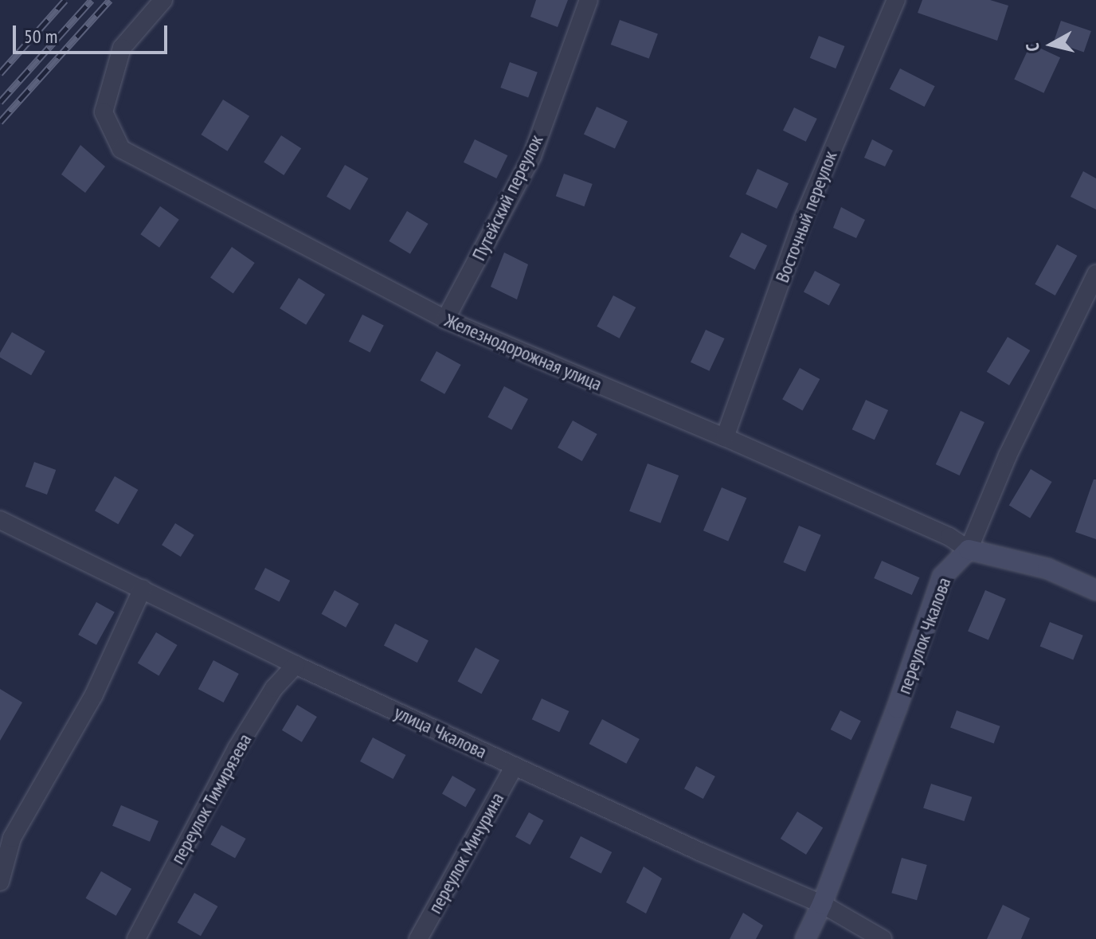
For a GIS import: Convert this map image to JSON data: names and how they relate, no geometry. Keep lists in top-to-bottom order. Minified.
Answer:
{"streets":{"street":["Путейский переулок","Восточный переулок","Железнодорожная улица","переулок Чкалова","улица Чкалова","переулок Тимирязева","переулок Мичурина"]},"crossings":[["Путейский переулок","Железнодорожная улица"],["Восточный переулок","Железнодорожная улица"],["Железнодорожная улица","переулок Чкалова"],["переулок Чкалова","улица Чкалова"],["улица Чкалова","переулок Тимирязева"],["улица Чкалова","переулок Мичурина"]],"scale_bar":"50 m","north":"left"}
